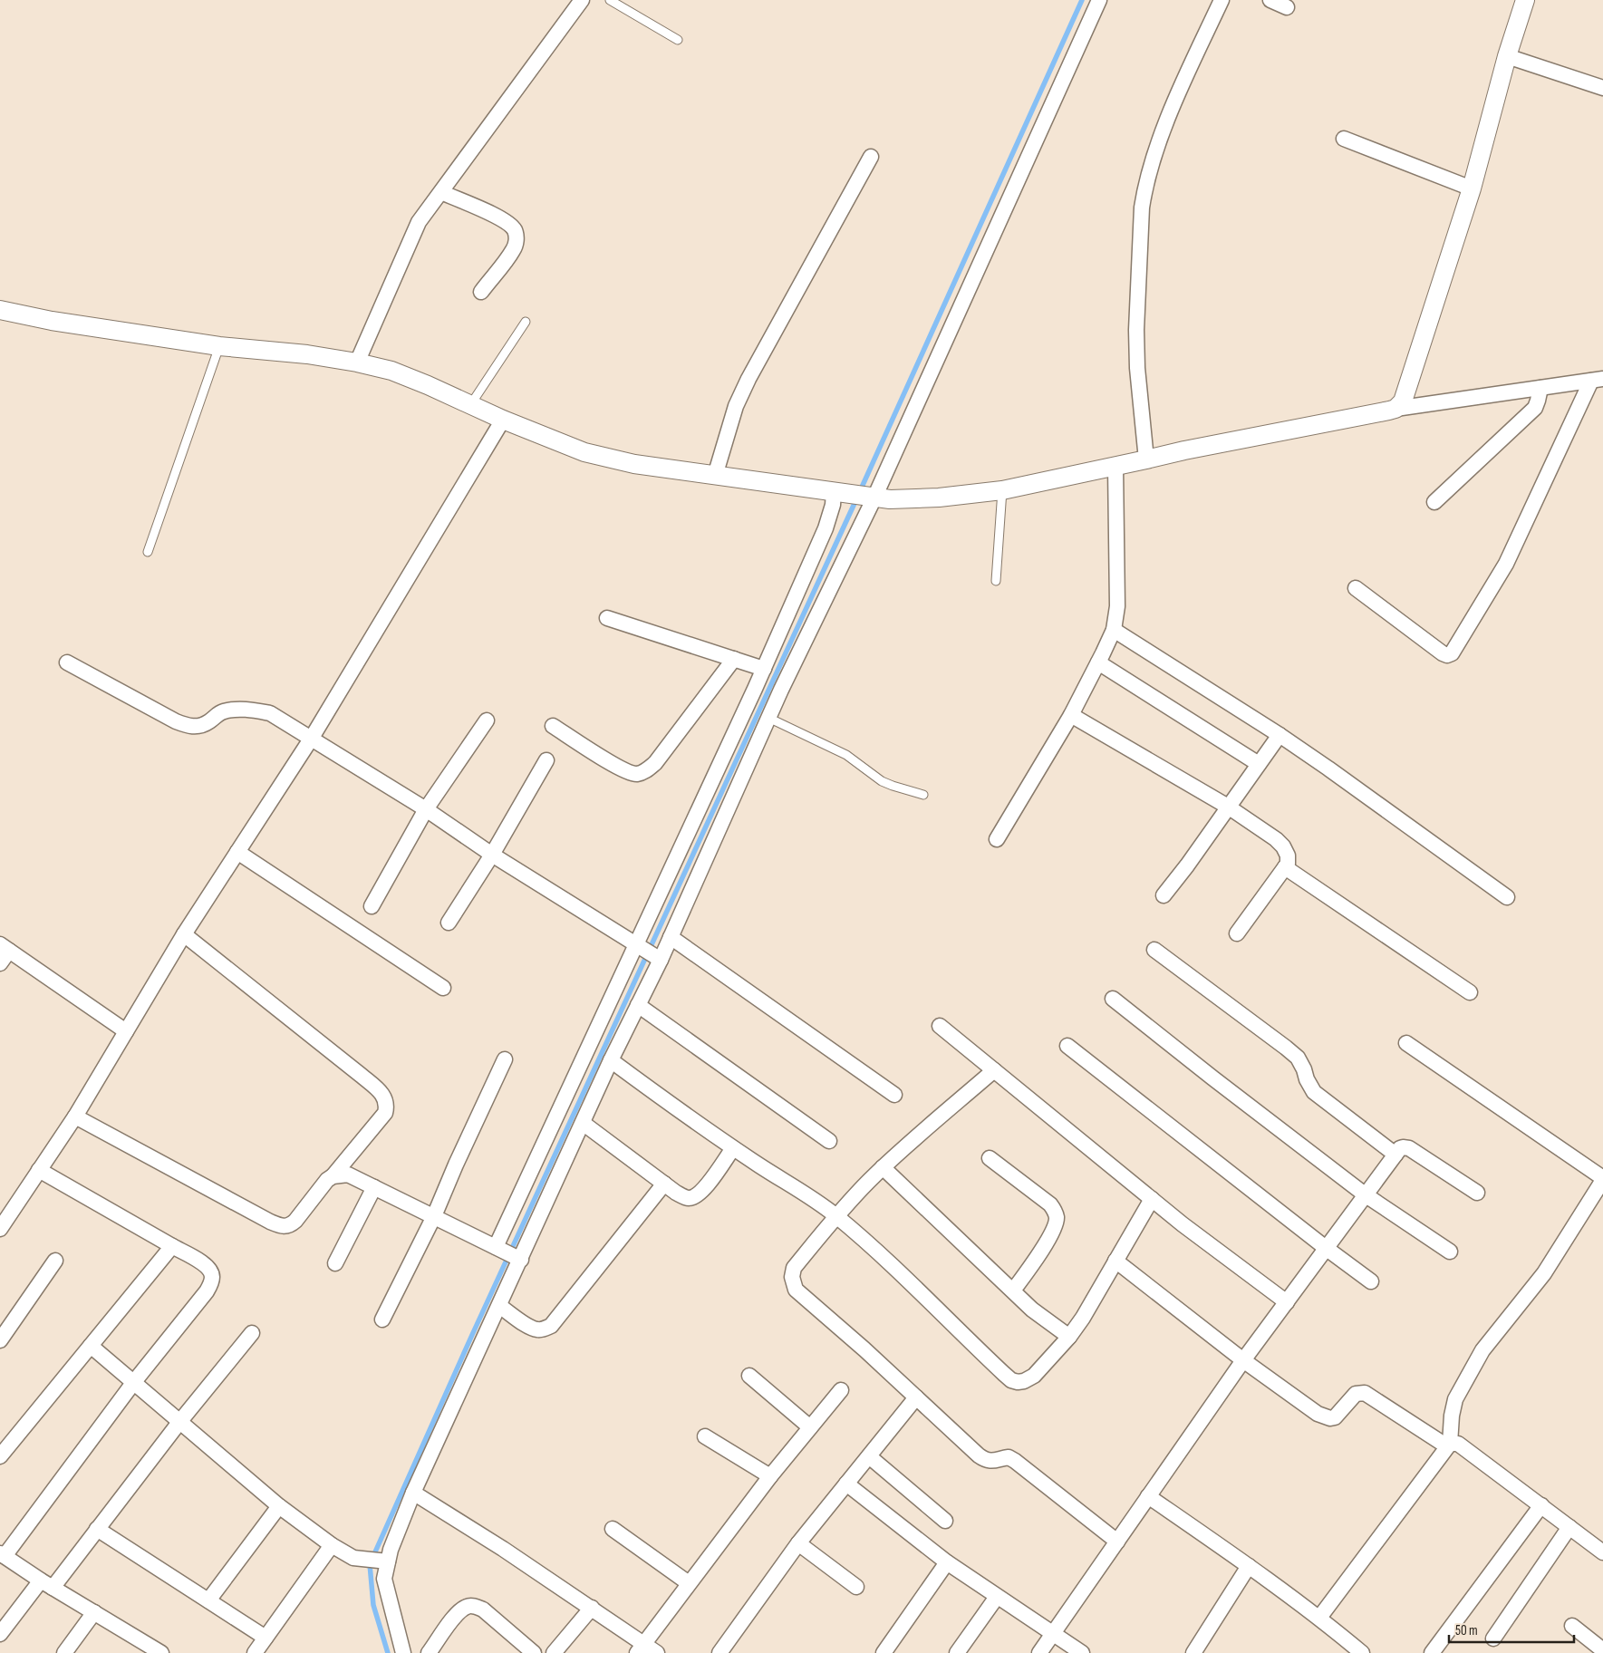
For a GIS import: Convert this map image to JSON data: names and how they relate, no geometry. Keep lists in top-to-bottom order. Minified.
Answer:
{"scale_bar":"50 m"}
